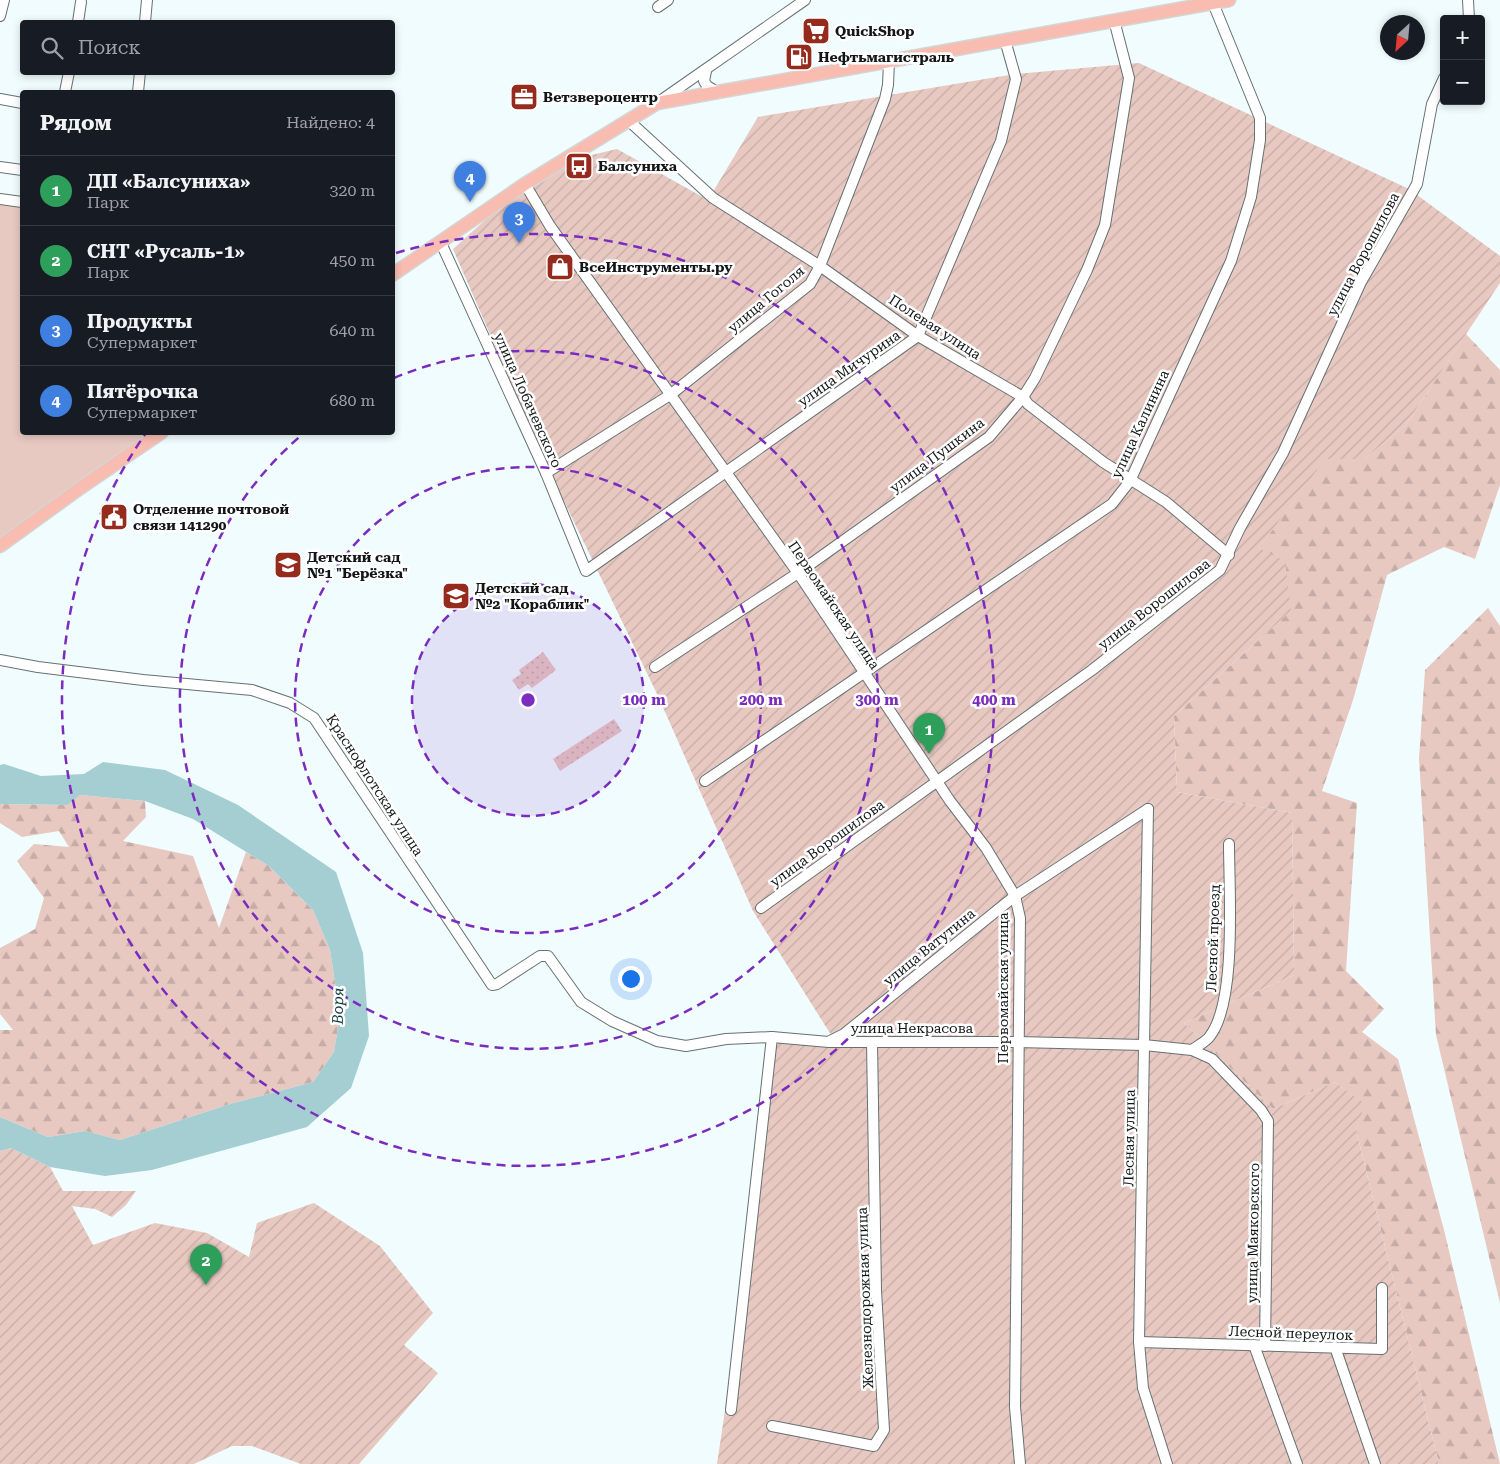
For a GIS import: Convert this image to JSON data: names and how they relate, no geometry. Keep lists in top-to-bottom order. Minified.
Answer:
{"streets":{"street":["улица Ворошилова","улица Гоголя","Полевая улица","улица Мичурина","улица Лобачевского","улица Калинина","улица Пушкина","Первомайская улица","Краснофлотская улица","Лесной проезд","улица Ватутина","улица Некрасова","Лесная улица","улица Маяковского","Железнодорожная улица","Лесной переулок"]},"crossings":[["улица Ворошилова","Полевая улица"],["улица Ворошилова","Первомайская улица"],["улица Гоголя","Полевая улица"],["улица Гоголя","улица Лобачевского"],["улица Гоголя","Первомайская улица"],["Полевая улица","улица Мичурина"],["Полевая улица","улица Калинина"],["Полевая улица","улица Пушкина"],["улица Мичурина","улица Лобачевского"],["улица Мичурина","Первомайская улица"],["улица Калинина","Первомайская улица"],["улица Пушкина","Первомайская улица"],["Первомайская улица","улица Ватутина"],["Первомайская улица","улица Некрасова"],["Краснофлотская улица","улица Некрасова"],["Лесной проезд","улица Некрасова"],["Лесной проезд","улица Маяковского"],["улица Ватутина","улица Некрасова"],["улица Ватутина","Лесная улица"],["улица Некрасова","Лесная улица"],["улица Некрасова","улица Маяковского"],["улица Некрасова","Железнодорожная улица"],["Лесная улица","Лесной переулок"],["улица Маяковского","Лесной переулок"]],"water":["Воря"],"places":{"supermarket":["QuickShop"],"fuel station":["Нефтьмагистраль"],"office":["Ветзвероцентр"],"bus stop":["Балсуниха"],"shop":["ВсеИнструменты.ру"],"public building":["Отделение почтовой связи 141290"],"school or university":["Детский сад №1 \"Берёзка\"","Детский сад №2 \"Кораблик\""]},"north":"bottom left","page":{"map_buttons":["+","−"],"search":"Поиск","heading":["Рядом","Найдено: 4"],"list":[{"mark":"1","name":"ДП «Балсуниха»","note":"Парк","value":"320 m"},{"mark":"2","name":"СНТ «Русаль-1»","note":"Парк","value":"450 m"},{"mark":"3","name":"Продукты","note":"Супермаркет","value":"640 m"},{"mark":"4","name":"Пятёрочка","note":"Супермаркет","value":"680 m"}],"pins":["4","3","1","2"]},"rings":["100 m","200 m","300 m","400 m"]}
